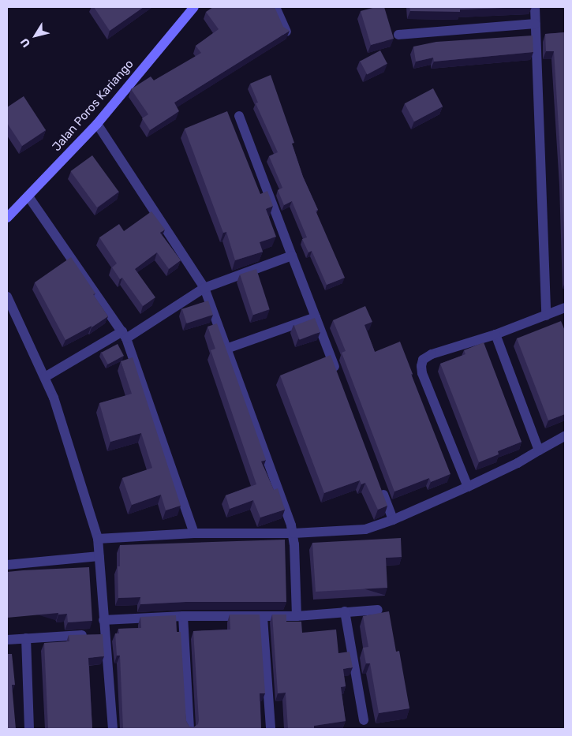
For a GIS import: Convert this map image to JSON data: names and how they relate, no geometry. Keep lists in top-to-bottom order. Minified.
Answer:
{"streets":{"main road":["Jalan Poros Kariango"]},"north":"bottom left"}
